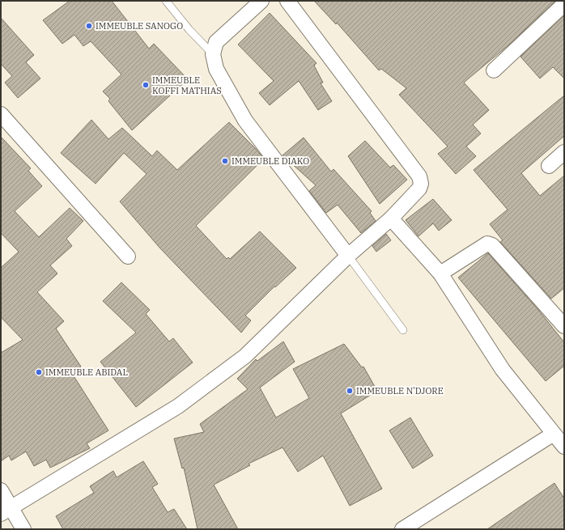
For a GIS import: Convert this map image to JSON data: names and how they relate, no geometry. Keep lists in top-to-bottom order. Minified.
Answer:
{"places":["IMMEUBLE SANOGO","IMMEUBLE KOFFI MATHIAS","IMMEUBLE DIAKO","IMMEUBLE ABIDAL","IMMEUBLE N'DJORE"]}
